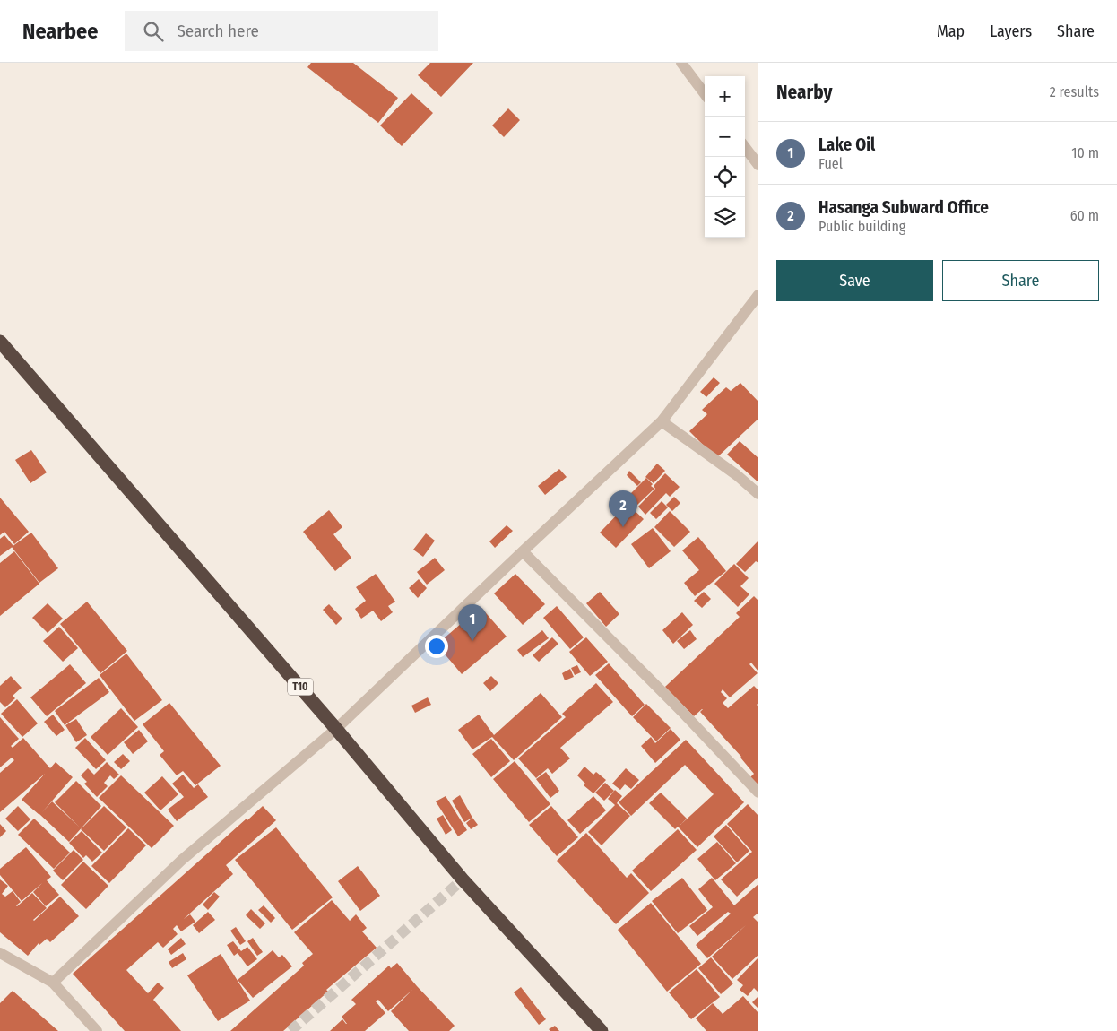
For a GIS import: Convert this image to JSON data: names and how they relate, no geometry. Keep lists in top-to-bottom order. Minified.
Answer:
{"streets":{"highway":["T10"]},"page":{"header":"Nearbee","search":"Search here","nav":["Map","Layers","Share"],"heading":["Nearby","2 results"],"map_buttons":["+","−"],"list":[{"mark":"1","name":"Lake Oil","note":"Fuel","value":"10 m"},{"mark":"2","name":"Hasanga Subward Office","note":"Public building","value":"60 m"}],"buttons":["Save","Share"],"pins":["2","1"]}}
